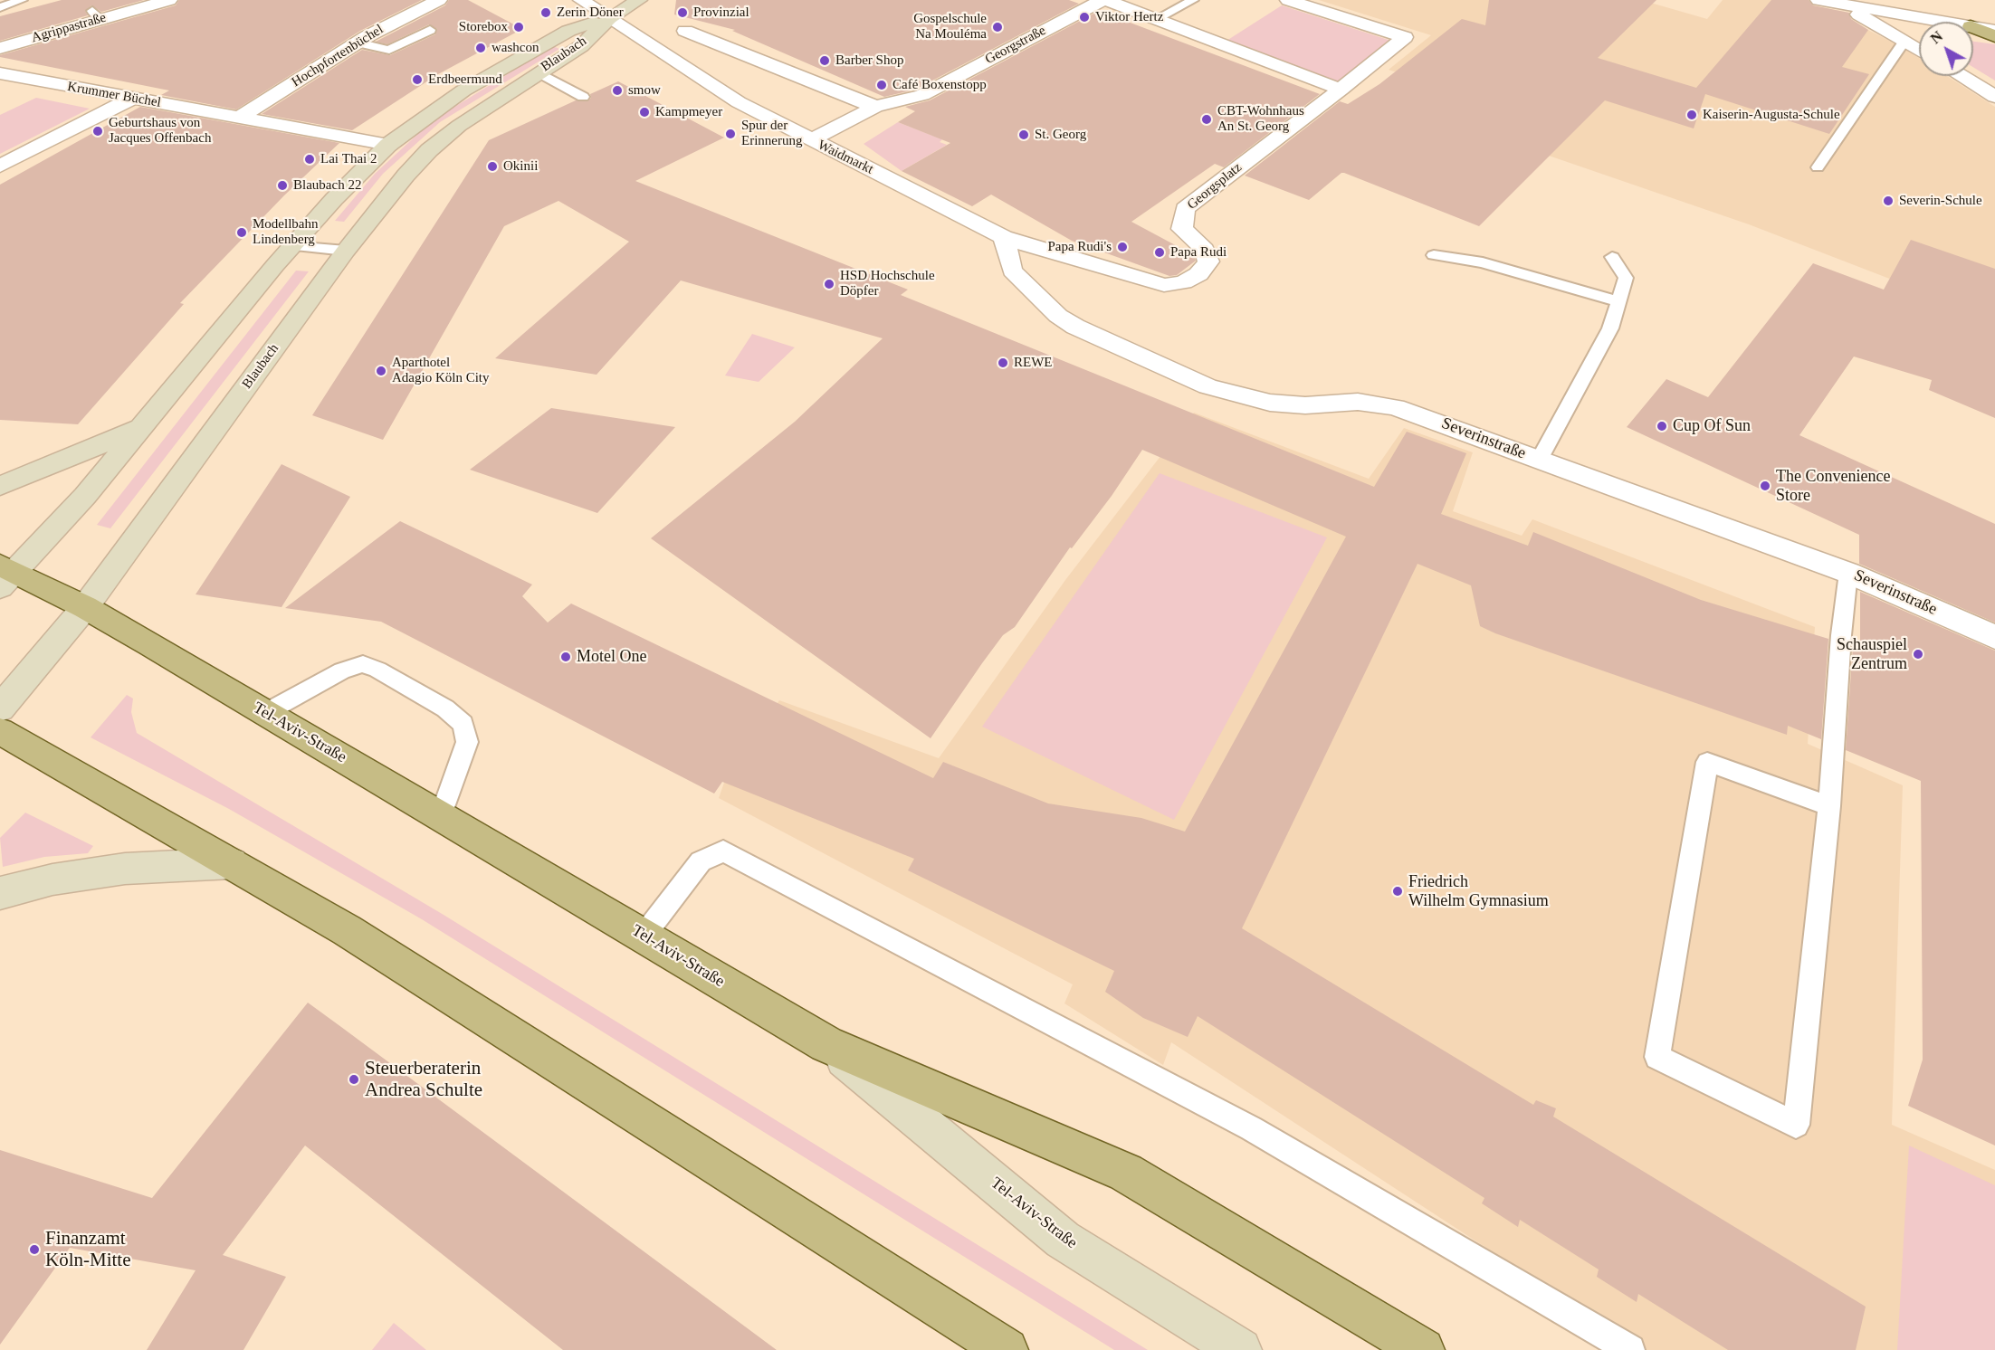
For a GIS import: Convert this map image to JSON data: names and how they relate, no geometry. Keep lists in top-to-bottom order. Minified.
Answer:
{"streets":{"main road":["Blaubach","Tel-Aviv-Straße"],"street":["Agrippastraße","Georgstraße","Hochpfortenbüchel","Krummer Büchel","Waidmarkt","Georgsplatz","Severinstraße"]},"crossings":[["Georgstraße","Waidmarkt"],["Blaubach","Krummer Büchel"],["Blaubach","Waidmarkt"],["Blaubach","Tel-Aviv-Straße"],["Hochpfortenbüchel","Krummer Büchel"],["Waidmarkt","Georgsplatz"],["Waidmarkt","Severinstraße"],["Georgsplatz","Severinstraße"]],"places":["Zerin Döner","Provinzial","Viktor Hertz","Storebox","Gospelschule Na Mouléma","washcon","Barber Shop","Erdbeermund","Café Boxenstopp","smow","Kampmeyer","Kaiserin-Augusta-Schule","CBT-Wohnhaus An St. Georg","Geburtshaus von Jacques Offenbach","Spur der Erinnerung","St. Georg","Lai Thai 2","Okinii","Blaubach 22","Severin-Schule","Modellbahn Lindenberg","Papa Rudi's","Papa Rudi","HSD Hochschule Döpfer","REWE","Aparthotel Adagio Köln City","Cup Of Sun","The Convenience Store","Schauspiel Zentrum","Motel One","Friedrich Wilhelm Gymnasium","Steuerberaterin Andrea Schulte","Finanzamt Köln-Mitte"],"north":"top left"}
